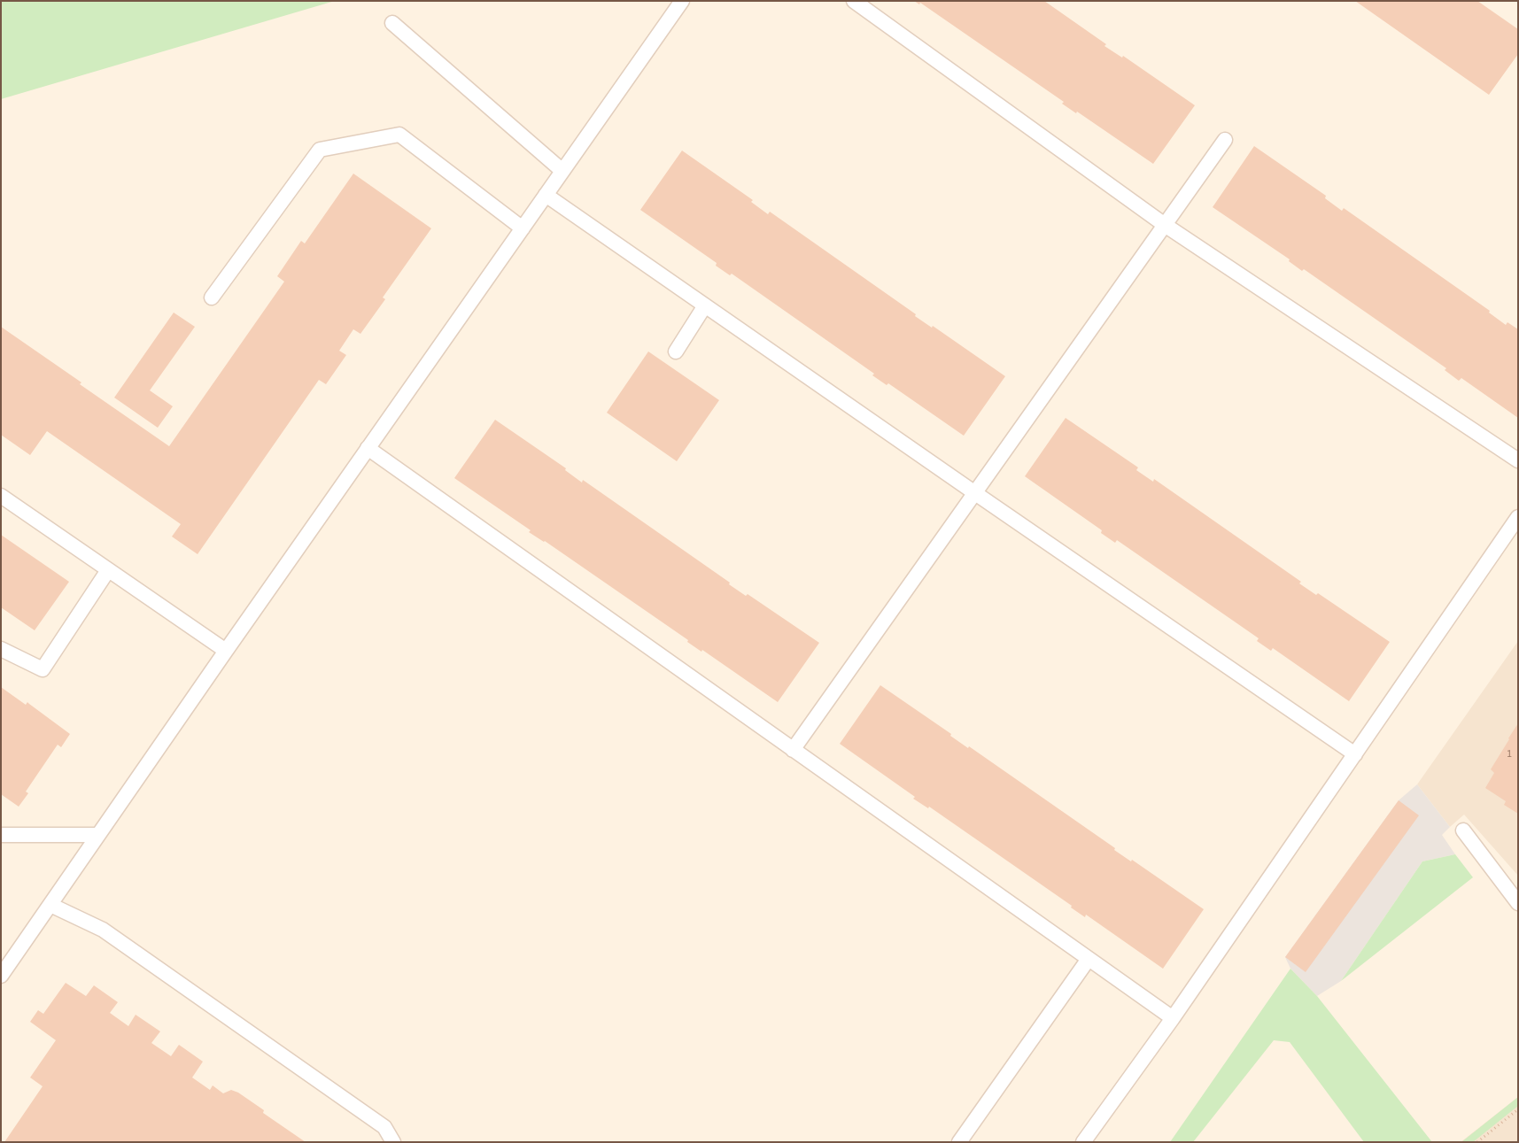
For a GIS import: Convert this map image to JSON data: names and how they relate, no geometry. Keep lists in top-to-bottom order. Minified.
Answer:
{"house_numbers":["1"]}
